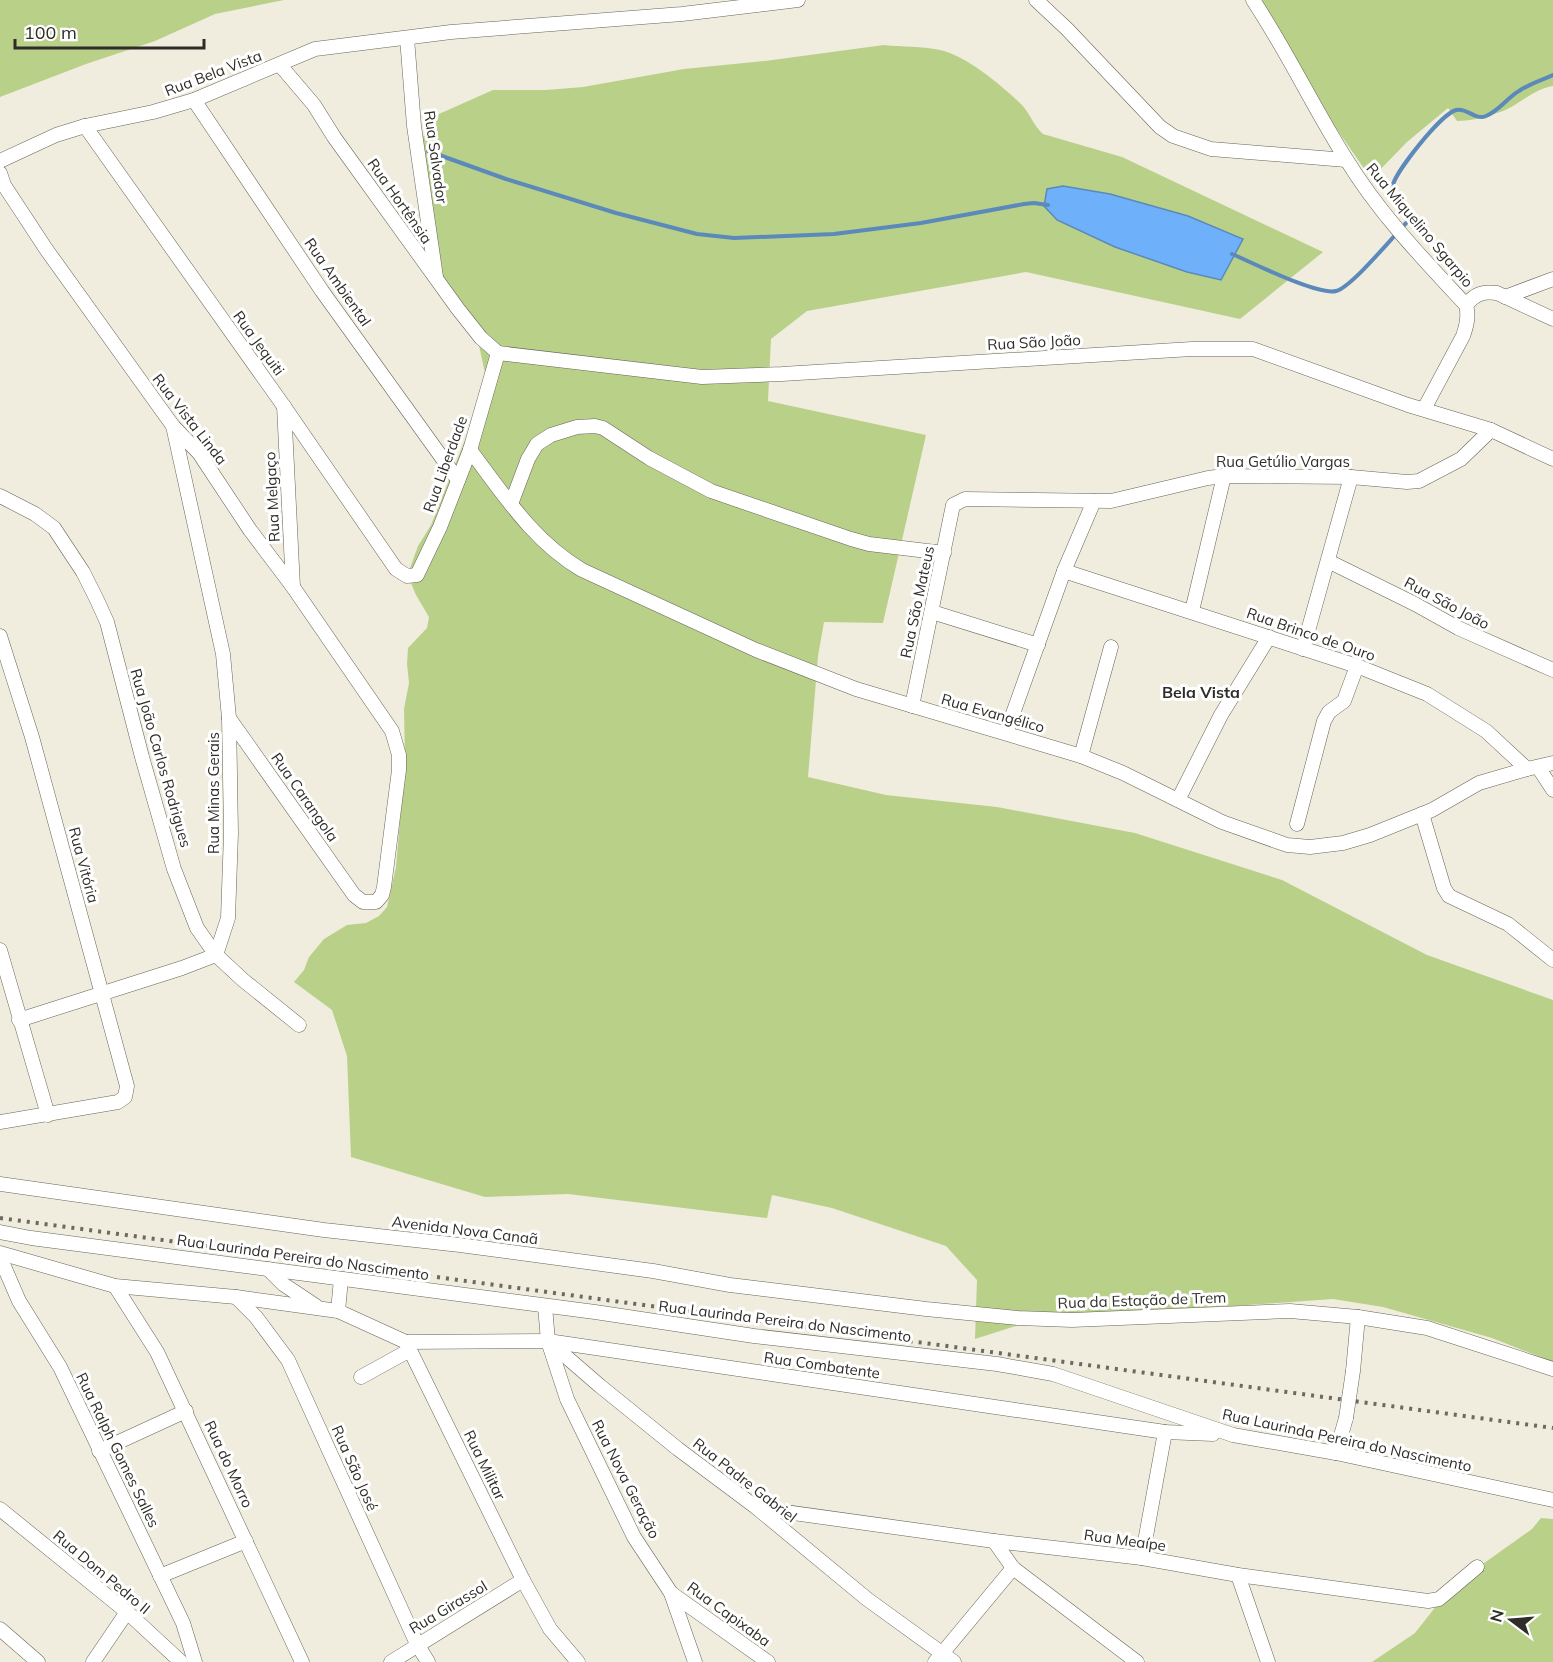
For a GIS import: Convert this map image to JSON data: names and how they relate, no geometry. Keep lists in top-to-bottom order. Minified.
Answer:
{"streets":{"street":["Rua Bela Vista","Rua Salvador","Rua Hortênsia","Rua Miquelino Sgarpio","Rua Ambiental","Rua São João","Rua Jequiti","Rua Vista Linda","Rua Getúlio Vargas","Rua Liberdade","Rua Melgaço","Rua São Mateus","Rua Brinco de Ouro","Rua Evangélico","Rua João Carlos Rodrigues","Rua Minas Gerais","Rua Carangola","Rua Vitória","Avenida Nova Canaã","Rua Laurinda Pereira do Nascimento","Rua da Estação de Trem","Rua Combatente","Rua Ralph Gomes Salles","Rua do Morro","Rua Militar","Rua São José","Rua Nova Geração","Rua Padre Gabriel","Rua Meaípe","Rua Dom Pedro II","Rua Girassol","Rua Capixaba"]},"crossings":[["Rua Bela Vista","Rua Salvador"],["Rua Bela Vista","Rua Hortênsia"],["Rua Bela Vista","Rua Ambiental"],["Rua Bela Vista","Rua Jequiti"],["Rua Salvador","Rua Hortênsia"],["Rua Hortênsia","Rua São João"],["Rua Hortênsia","Rua Liberdade"],["Rua Miquelino Sgarpio","Rua São João"],["Rua Ambiental","Rua Liberdade"],["Rua São João","Rua Getúlio Vargas"],["Rua São João","Rua Liberdade"],["Rua Jequiti","Rua Liberdade"],["Rua Jequiti","Rua Melgaço"],["Rua Vista Linda","Rua Melgaço"],["Rua Vista Linda","Rua Minas Gerais"],["Rua Vista Linda","Rua Carangola"],["Rua Getúlio Vargas","Rua São Mateus"],["Rua Liberdade","Rua Evangélico"],["Rua São Mateus","Rua Evangélico"],["Rua Brinco de Ouro","Rua Evangélico"],["Rua João Carlos Rodrigues","Rua Minas Gerais"],["Rua Minas Gerais","Rua Carangola"],["Avenida Nova Canaã","Rua da Estação de Trem"],["Rua Laurinda Pereira do Nascimento","Rua Combatente"],["Rua Combatente","Rua Militar"],["Rua Combatente","Rua Nova Geração"],["Rua Combatente","Rua Padre Gabriel"],["Rua Militar","Rua Girassol"],["Rua São José","Rua Girassol"],["Rua Nova Geração","Rua Padre Gabriel"],["Rua Nova Geração","Rua Capixaba"],["Rua Padre Gabriel","Rua Meaípe"]],"districts":["Bela Vista"],"scale_bar":"100 m","north":"left"}
